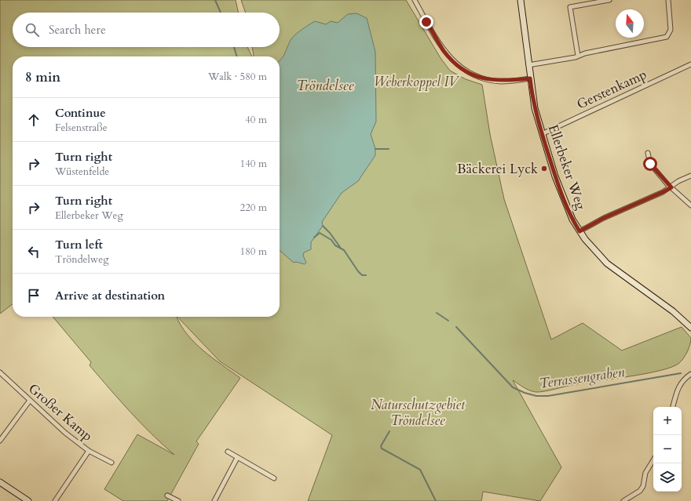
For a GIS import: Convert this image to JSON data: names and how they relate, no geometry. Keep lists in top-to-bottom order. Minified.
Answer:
{"streets":{"street":["Gerstenkamp","Ellerbeker Weg","Großer Kamp"]},"crossings":[["Gerstenkamp","Ellerbeker Weg"]],"water":["Tröndelsee","Terrassengraben"],"parks":["Weberkoppel IV","Naturschutzgebiet Tröndelsee"],"places":["Bäckerei Lyck"],"north":"top","page":{"search":"Search here","heading":["8 min","Walk · 580 m"],"list":[["Continue","Felsenstraße","40 m"],["Turn right","Wüstenfelde","140 m"],["Turn right","Ellerbeker Weg","220 m"],["Turn left","Tröndelweg","180 m"],"Arrive at destination"],"map_buttons":["+","−"]}}
